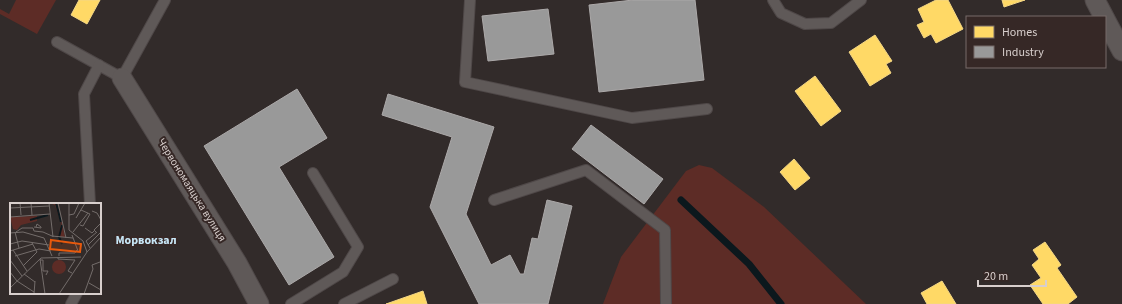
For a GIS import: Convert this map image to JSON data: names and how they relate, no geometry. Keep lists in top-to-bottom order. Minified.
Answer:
{"streets":{"street":["Червономаяцька вулиця"]},"districts":["Морвокзал"],"legend":["Homes","Industry"],"scale_bar":"20 m"}
